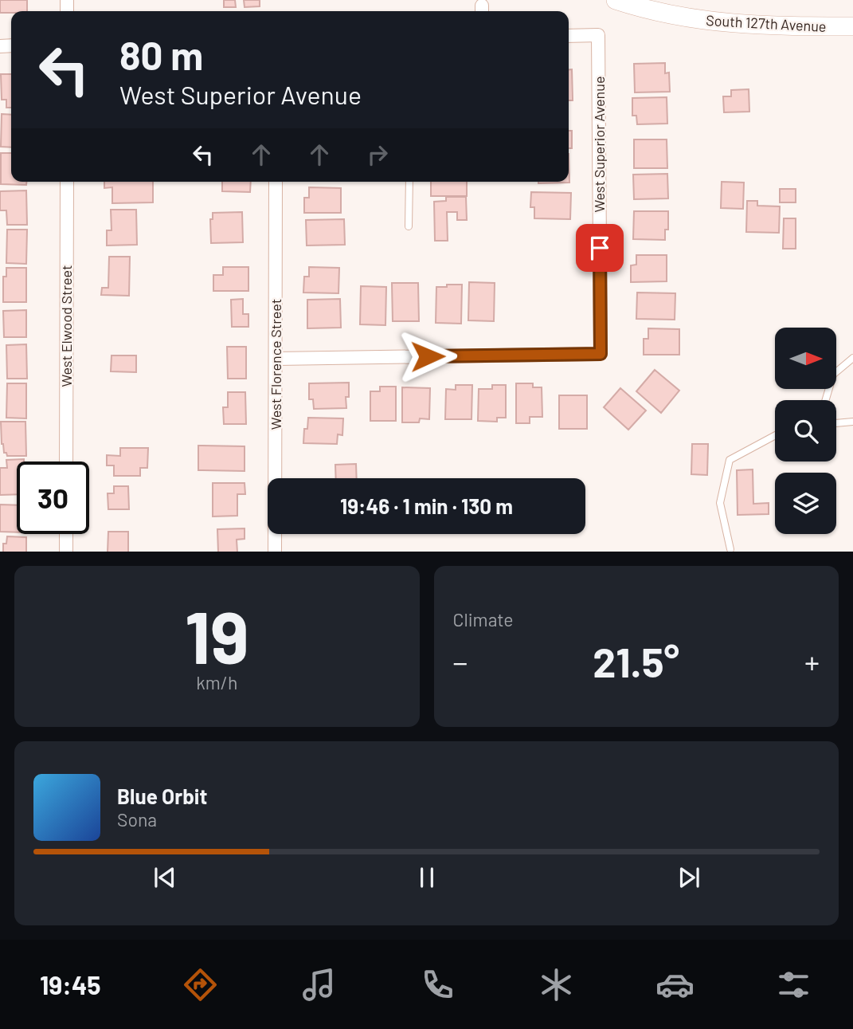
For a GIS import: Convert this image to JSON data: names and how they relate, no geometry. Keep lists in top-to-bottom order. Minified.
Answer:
{"streets":{"street":["South 127th Avenue","West Superior Avenue","West Elwood Street","West Florence Street"]},"crossings":[["West Superior Avenue","West Florence Street"]],"north":"right","page":{"turn":["80 m","West Superior Avenue"],"limit":"30","trip":"19:46 · 1 min · 130 m","tile":[["19","km/h"],"Climate"],"heat":["−","21.5°","+"],"song":["Blue Orbit","Sona"],"tabs":"19:45"}}
